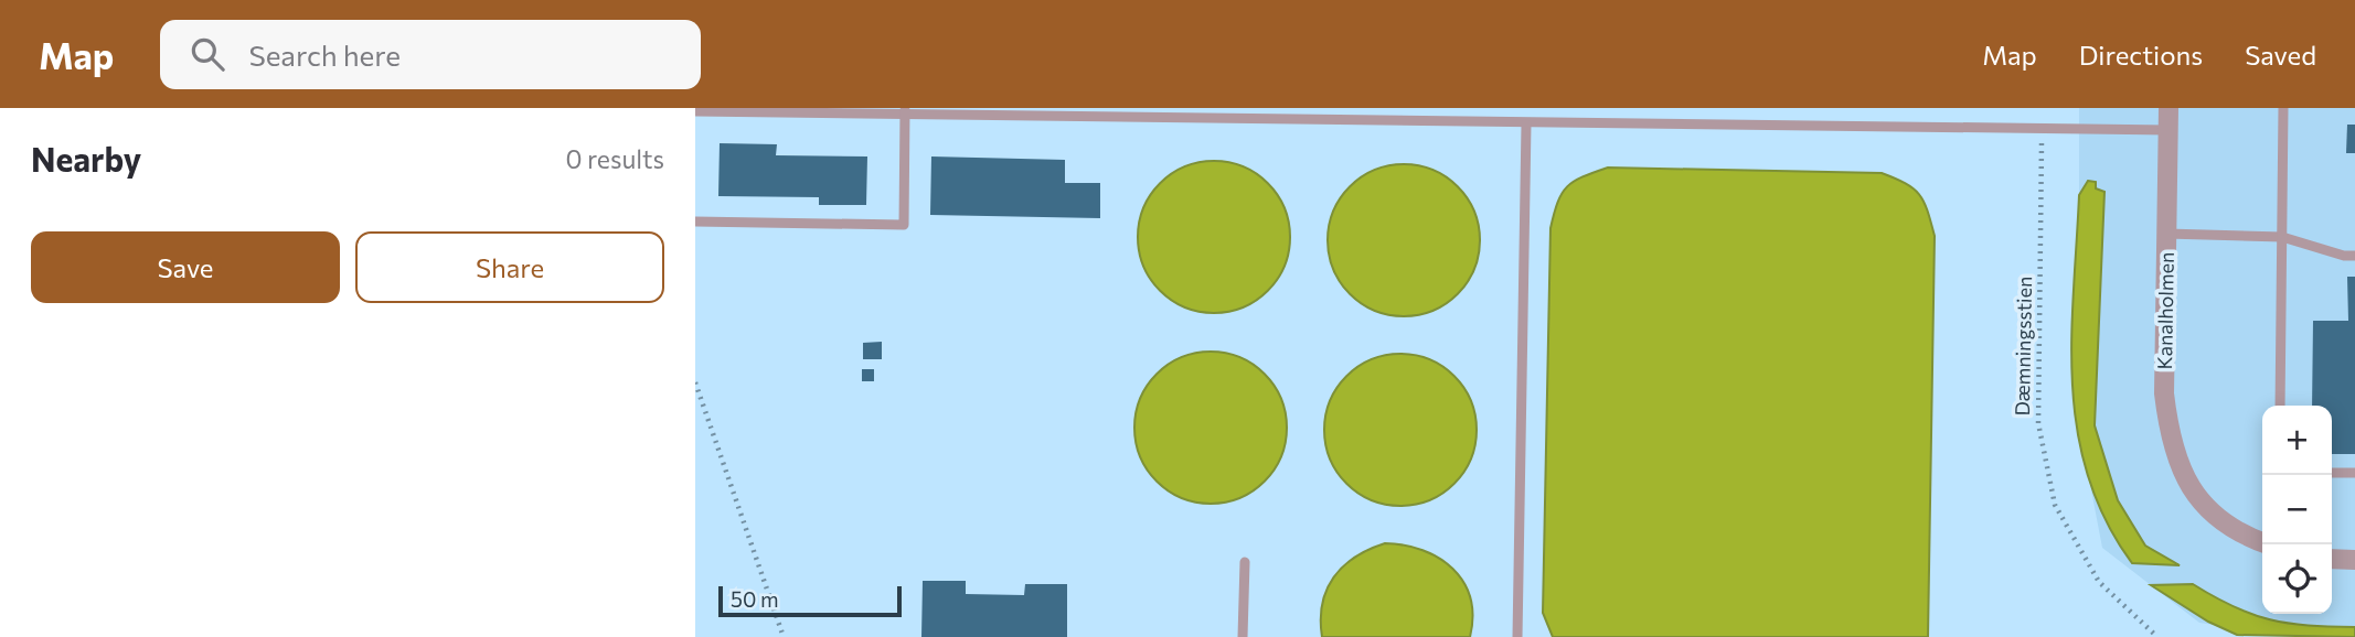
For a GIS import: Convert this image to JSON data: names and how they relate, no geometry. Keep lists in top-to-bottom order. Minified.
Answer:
{"streets":{"street":["Kanalholmen"],"path":["Dæmningsstien"]},"scale_bar":"50 m","page":{"header":"Map","search":"Search here","nav":["Map","Directions","Saved"],"heading":["Nearby","0 results"],"buttons":["Save","Share"],"map_buttons":["+","−"],"scale":"50 m"}}
